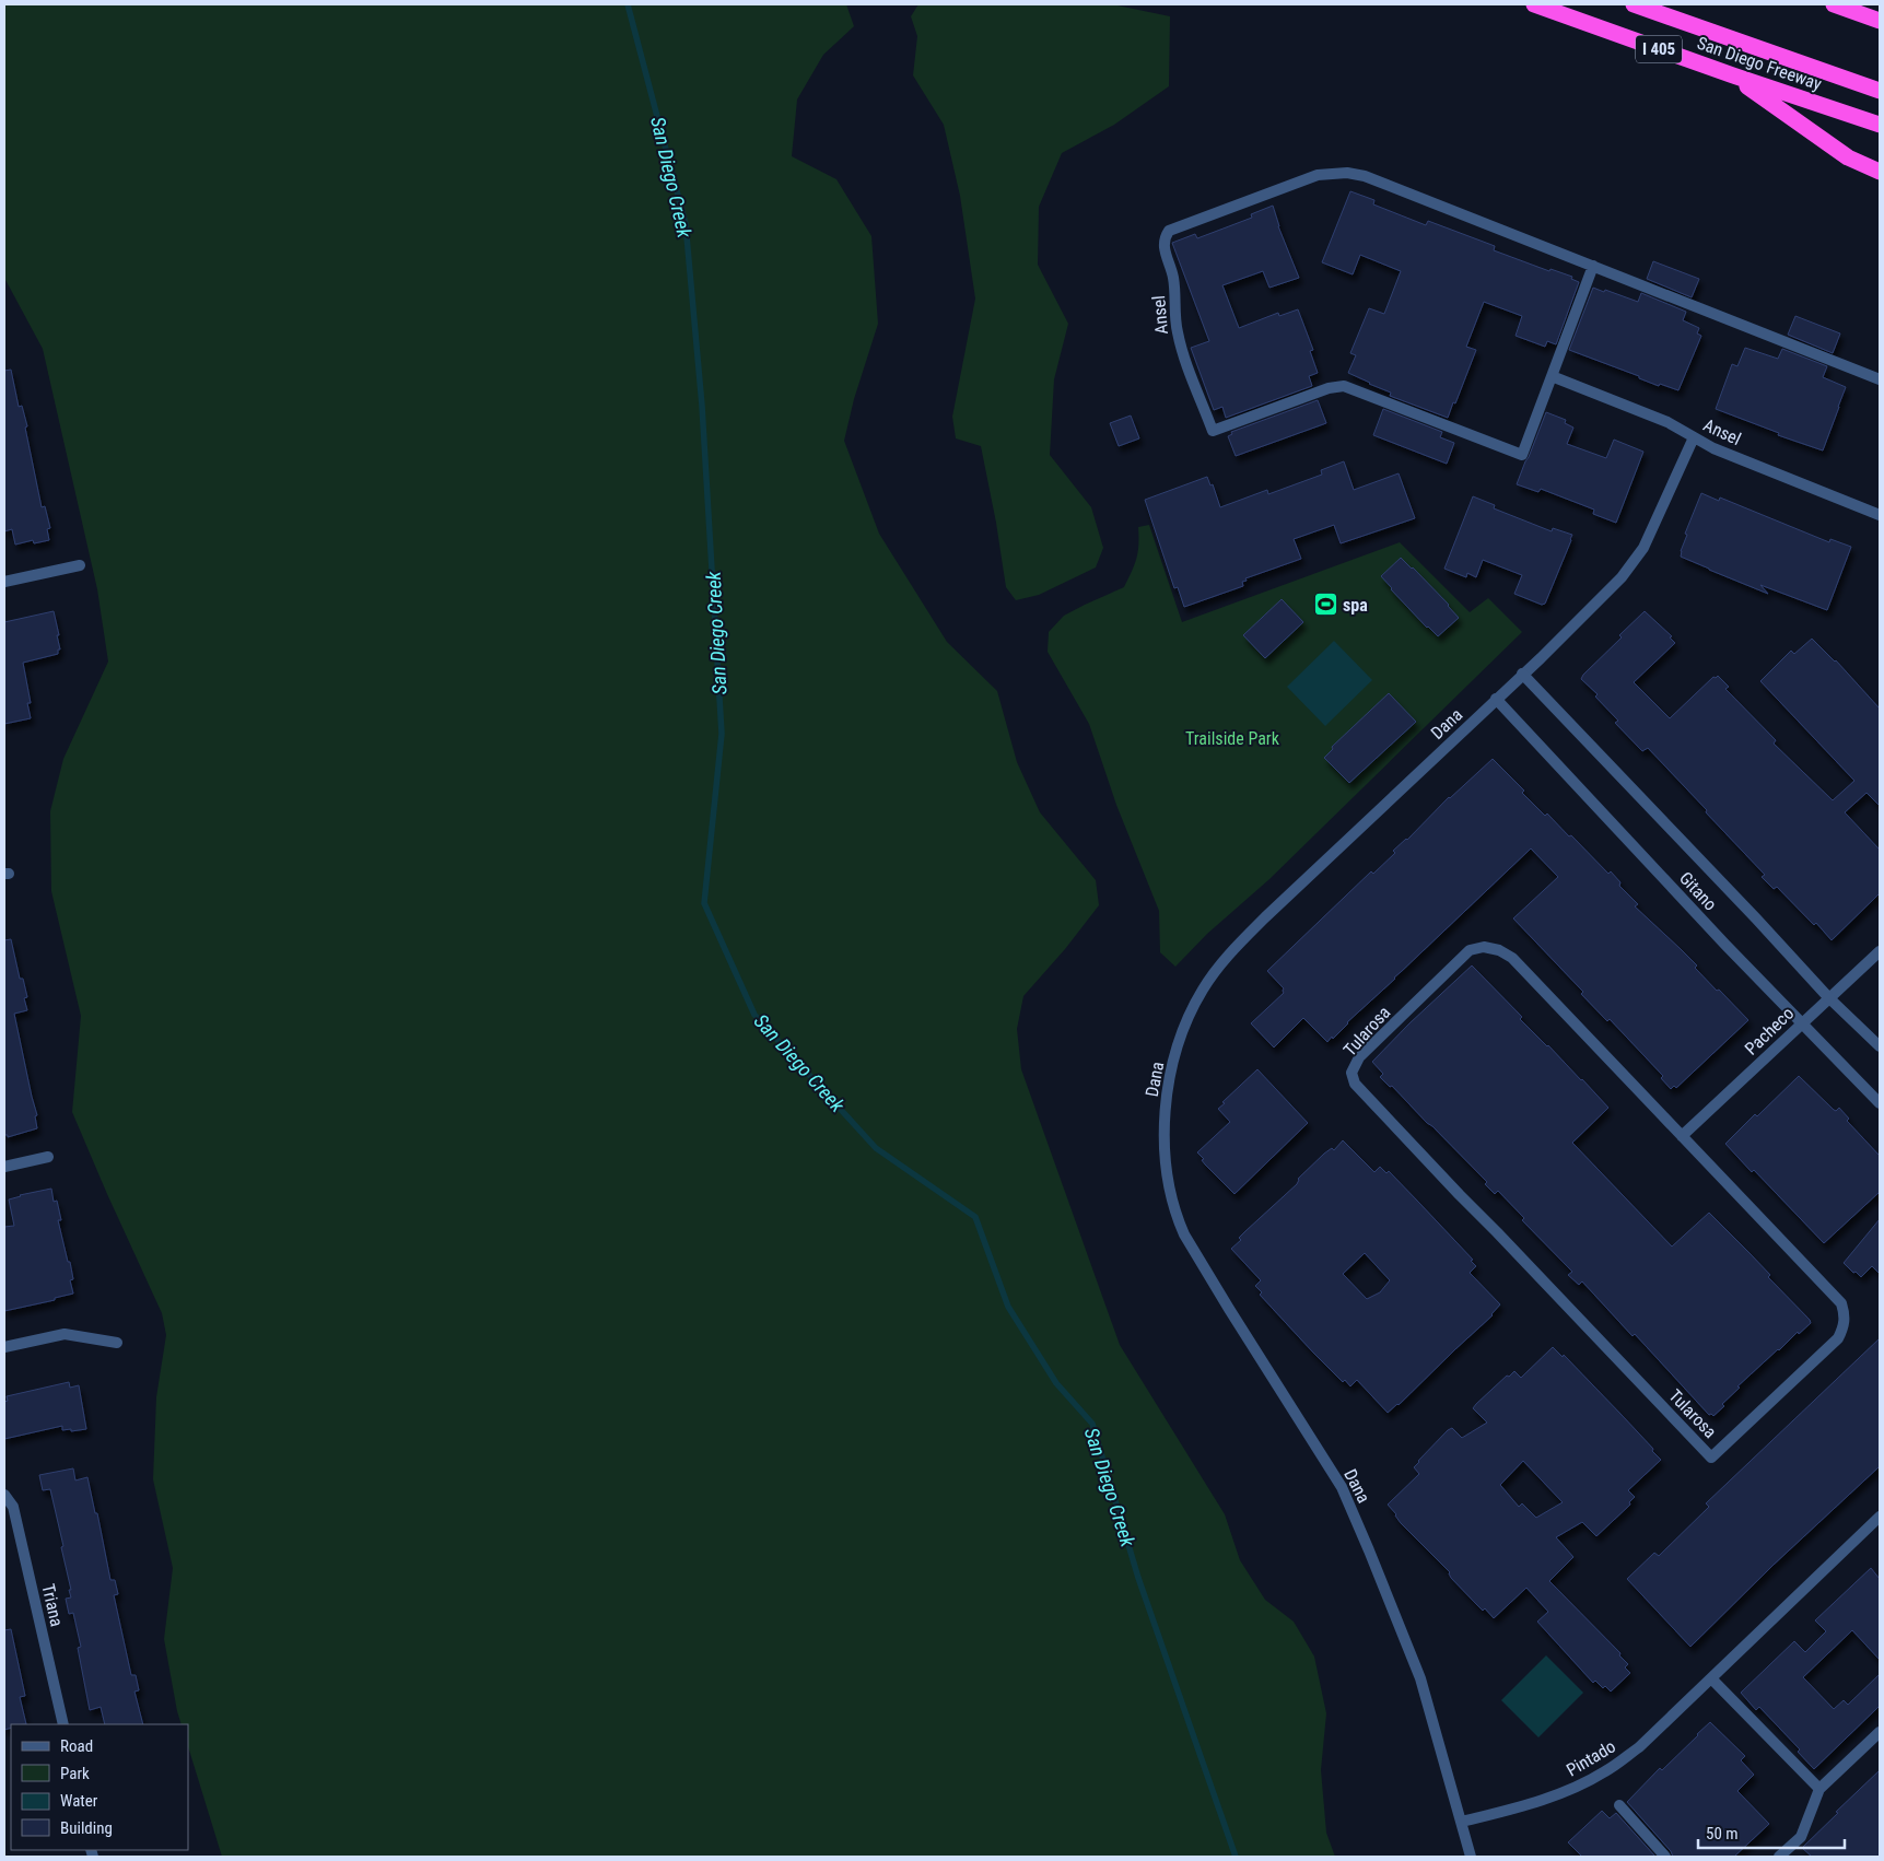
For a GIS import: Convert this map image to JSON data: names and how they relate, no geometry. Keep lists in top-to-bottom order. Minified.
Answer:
{"streets":{"highway":["I 405","San Diego Freeway"],"street":["Ansel","Dana","Gitano","Tularosa","Pacheco","Triana","Pintado"]},"crossings":[["Ansel","Dana"],["Dana","Gitano"],["Dana","Pintado"],["Gitano","Pacheco"],["Tularosa","Pacheco"]],"water":["San Diego Creek"],"parks":["Trailside Park"],"places":{"sports":["spa"]},"legend":["Road","Park","Water","Building"],"scale_bar":"50 m"}
